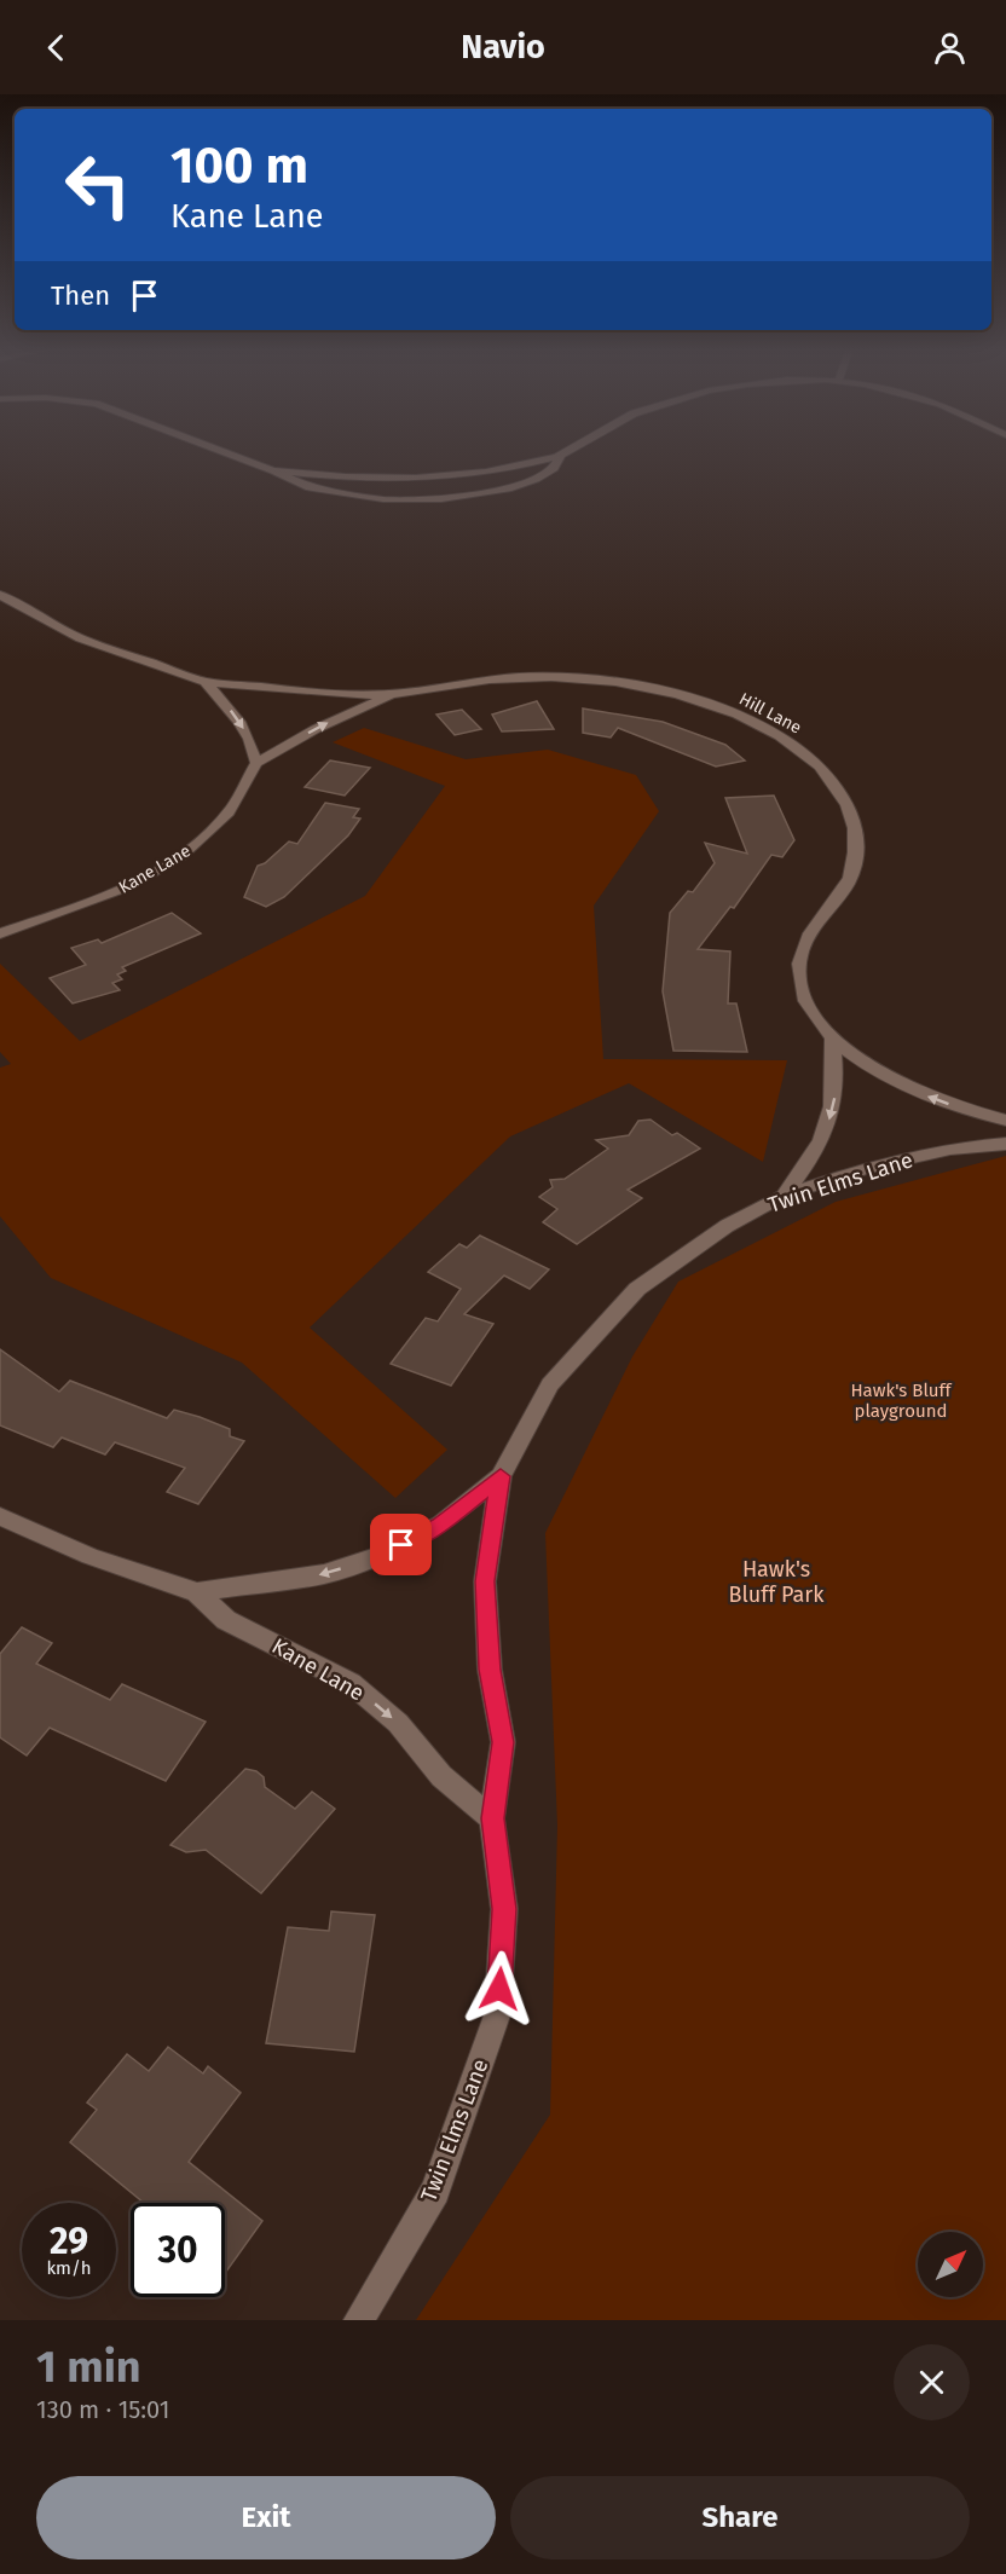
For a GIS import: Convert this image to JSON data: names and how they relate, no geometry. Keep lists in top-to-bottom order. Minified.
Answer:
{"streets":{"street":["Hill Lane","Kane Lane","Twin Elms Lane"]},"crossings":[["Kane Lane","Twin Elms Lane"]],"parks":["Hawk's Bluff playground","Hawk's Bluff Park"],"north":"top right","page":{"header":"Navio","turn":["100 m","Kane Lane"],"then":"Then","speed":"29 km/h","limit":"30","heading":["1 min","130 m · 15:01"],"buttons":["Exit","Share"]}}
